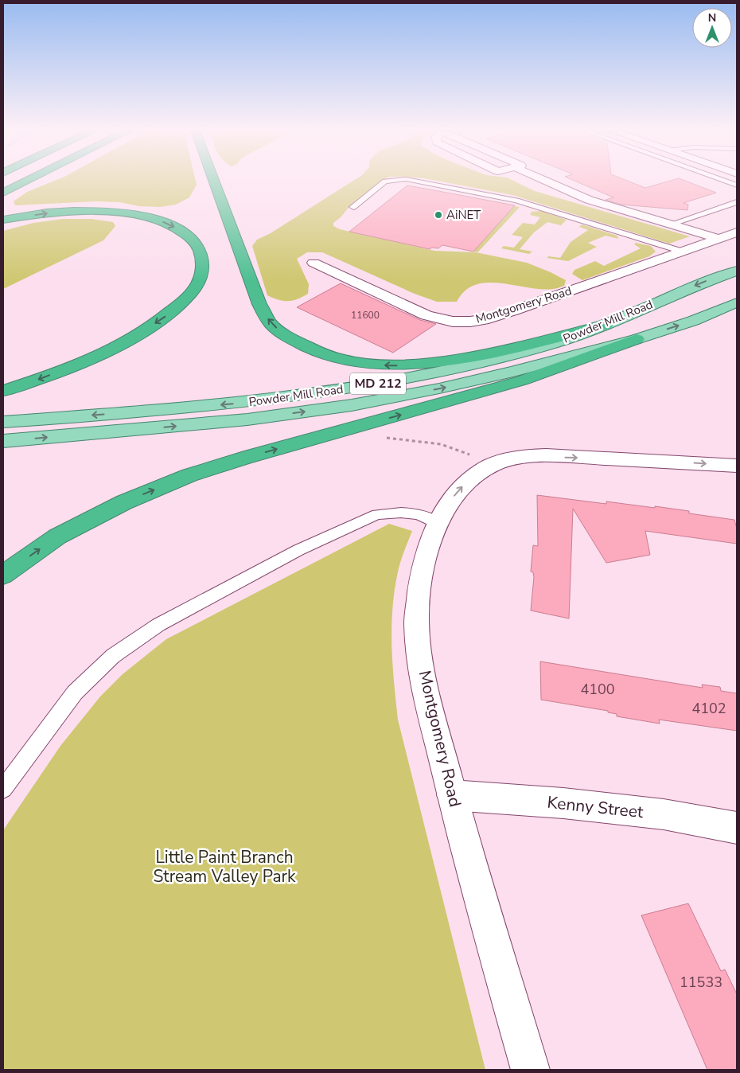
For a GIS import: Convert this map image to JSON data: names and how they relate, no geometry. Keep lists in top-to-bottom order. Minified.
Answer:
{"streets":{"main road":["Powder Mill Road","MD 212"],"street":["Montgomery Road","Kenny Street"]},"crossings":[["Montgomery Road","Kenny Street"]],"parks":["Little Paint Branch Stream Valley Park"],"places":["AiNET"],"house_numbers":["11600","4100","4102","11533"],"north":"top"}
